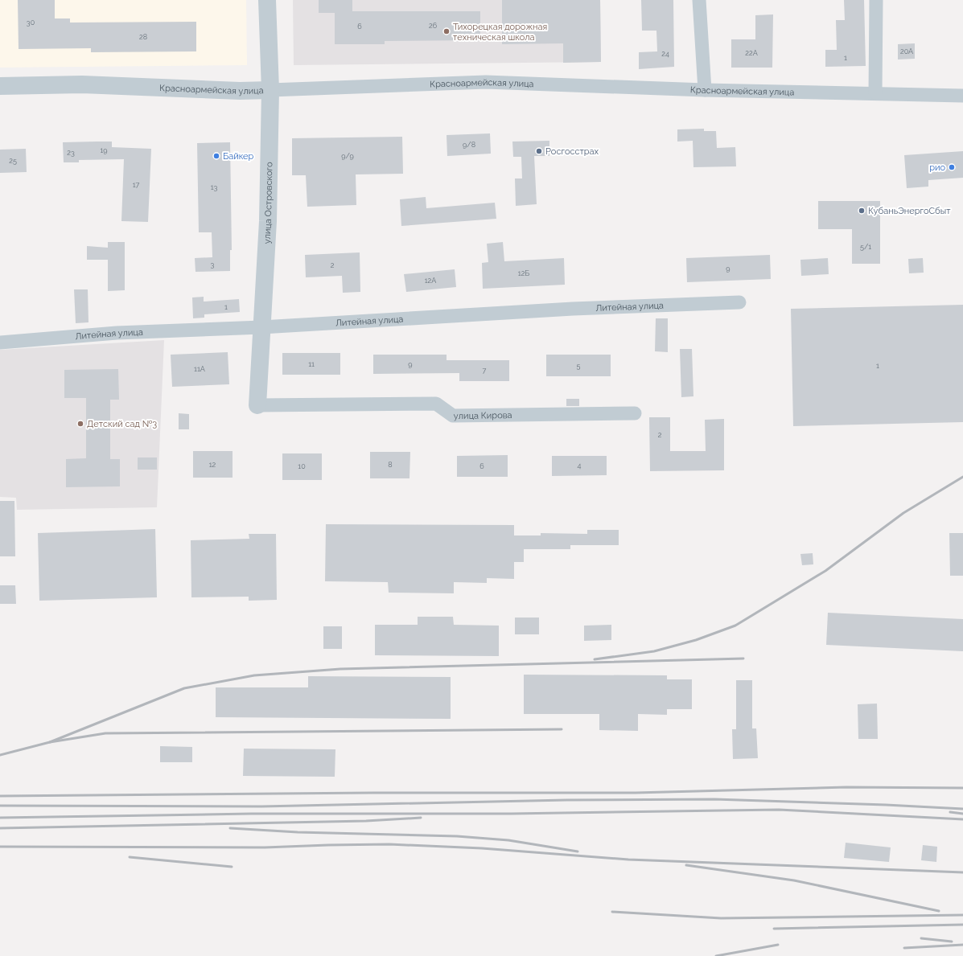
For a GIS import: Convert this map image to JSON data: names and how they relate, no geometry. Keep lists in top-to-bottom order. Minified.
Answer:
{"streets":{"street":["Красноармейская улица","улица Островского","Литейная улица","улица Кирова"]},"crossings":[["Красноармейская улица","улица Островского"],["улица Островского","Литейная улица"],["улица Островского","улица Кирова"]],"places":["Тихорецкая дорожная техническая школа","Росгосстрах","Байкер","рио","КубаньЭнергоСбыт","Детский сад №3"],"house_numbers":["30","26","6","28","20А","22А","24","1","9/8","19","23","9/9","25","17","13","5/1","3","2","9","12Б","12А","1","11","9","5","1","11А","7","2","12","8","4","10","6"]}
